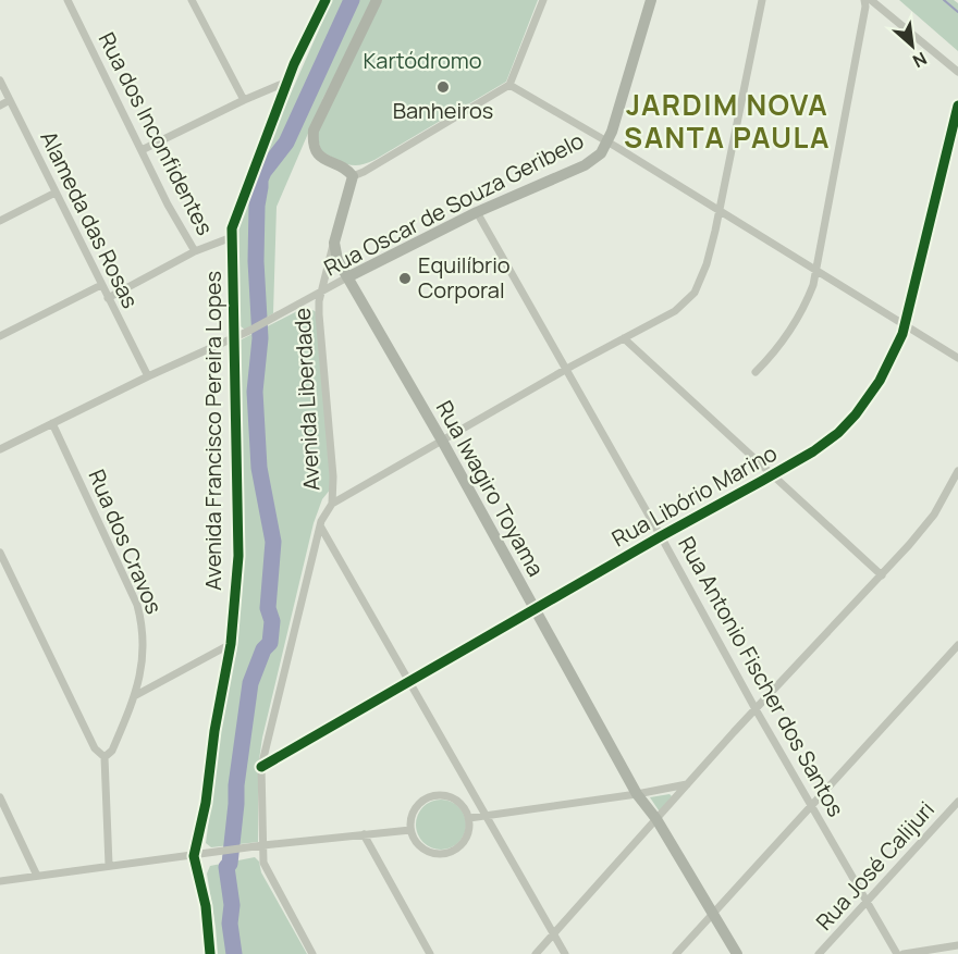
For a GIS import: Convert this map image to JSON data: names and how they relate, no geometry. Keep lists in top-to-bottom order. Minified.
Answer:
{"streets":{"street":["Rua dos Inconfidentes","Rua Oscar de Souza Geribelo","Alameda das Rosas","Avenida Liberdade","Avenida Francisco Pereira Lopes","Rua Iwagiro Toyama","Rua Libório Marino","Rua dos Cravos","Rua Antonio Fischer dos Santos","Rua José Calijuri"]},"crossings":[["Rua dos Inconfidentes","Avenida Francisco Pereira Lopes"],["Rua Oscar de Souza Geribelo","Alameda das Rosas"],["Rua Oscar de Souza Geribelo","Avenida Liberdade"],["Rua Oscar de Souza Geribelo","Avenida Francisco Pereira Lopes"],["Rua Oscar de Souza Geribelo","Rua Iwagiro Toyama"],["Rua Oscar de Souza Geribelo","Rua dos Cravos"],["Rua Oscar de Souza Geribelo","Rua Antonio Fischer dos Santos"],["Avenida Liberdade","Rua Iwagiro Toyama"],["Avenida Liberdade","Rua Libório Marino"],["Rua Iwagiro Toyama","Rua Libório Marino"],["Rua Libório Marino","Rua Antonio Fischer dos Santos"],["Rua Antonio Fischer dos Santos","Rua José Calijuri"]],"districts":["JARDIM NOVA SANTA PAULA"],"parks":["Kartódromo"],"places":["Banheiros","Equilíbrio Corporal"],"north":"bottom right"}
